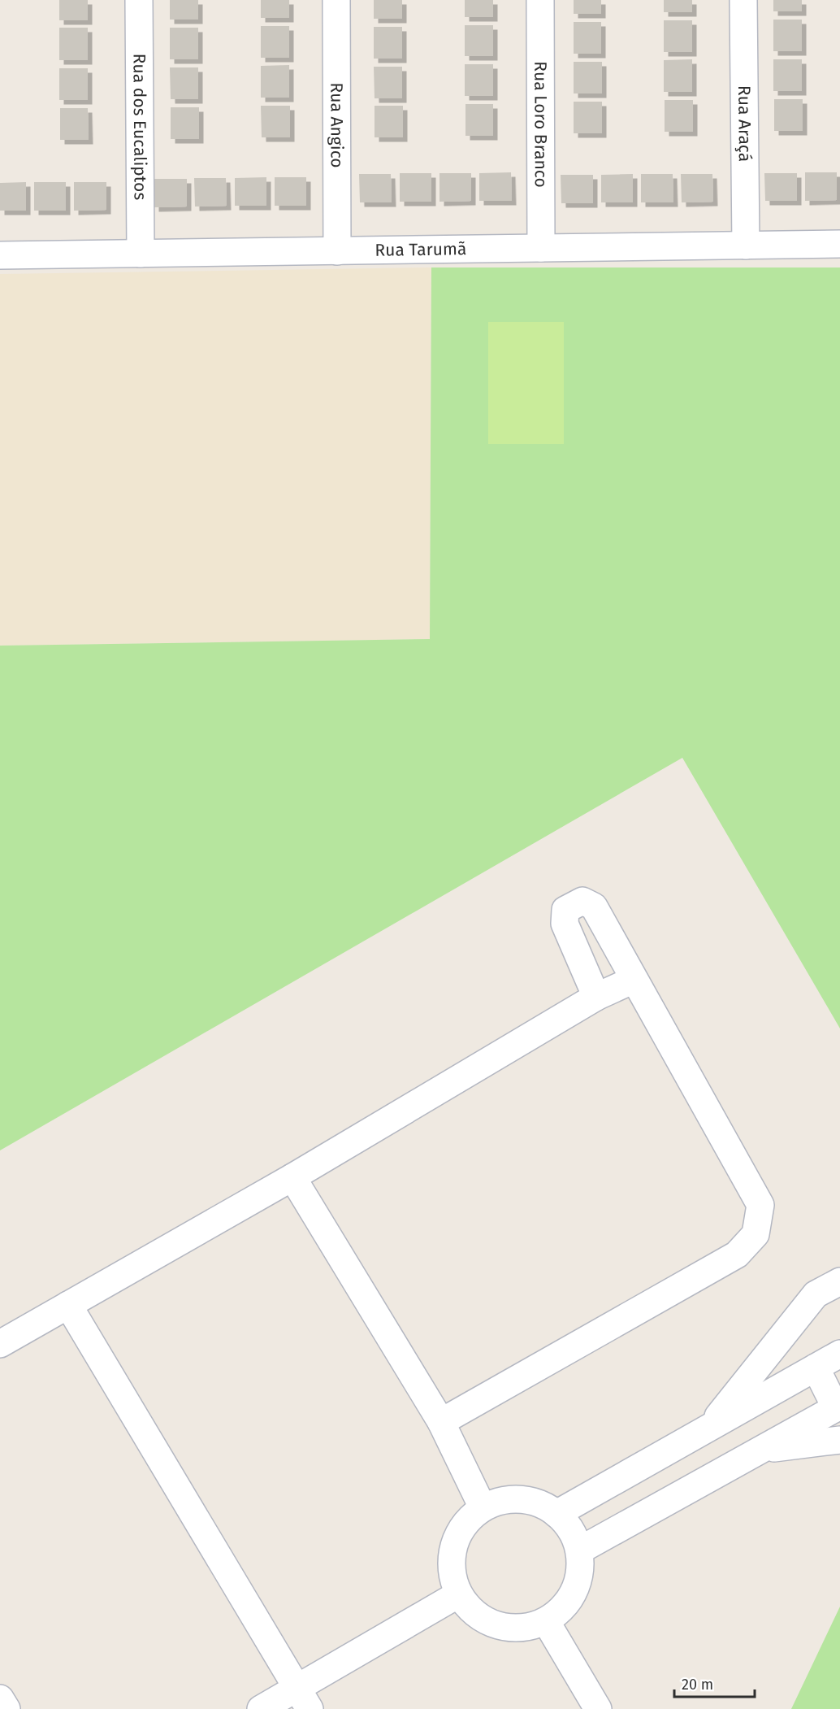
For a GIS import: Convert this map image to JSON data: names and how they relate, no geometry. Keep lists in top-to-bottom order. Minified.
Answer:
{"streets":{"street":["Rua Araçá","Rua Loro Branco","Rua Angico","Rua dos Eucaliptos","Rua Tarumã"]},"crossings":[["Rua Araçá","Rua Tarumã"],["Rua Loro Branco","Rua Tarumã"],["Rua Angico","Rua Tarumã"],["Rua dos Eucaliptos","Rua Tarumã"]],"scale_bar":"20 m"}
